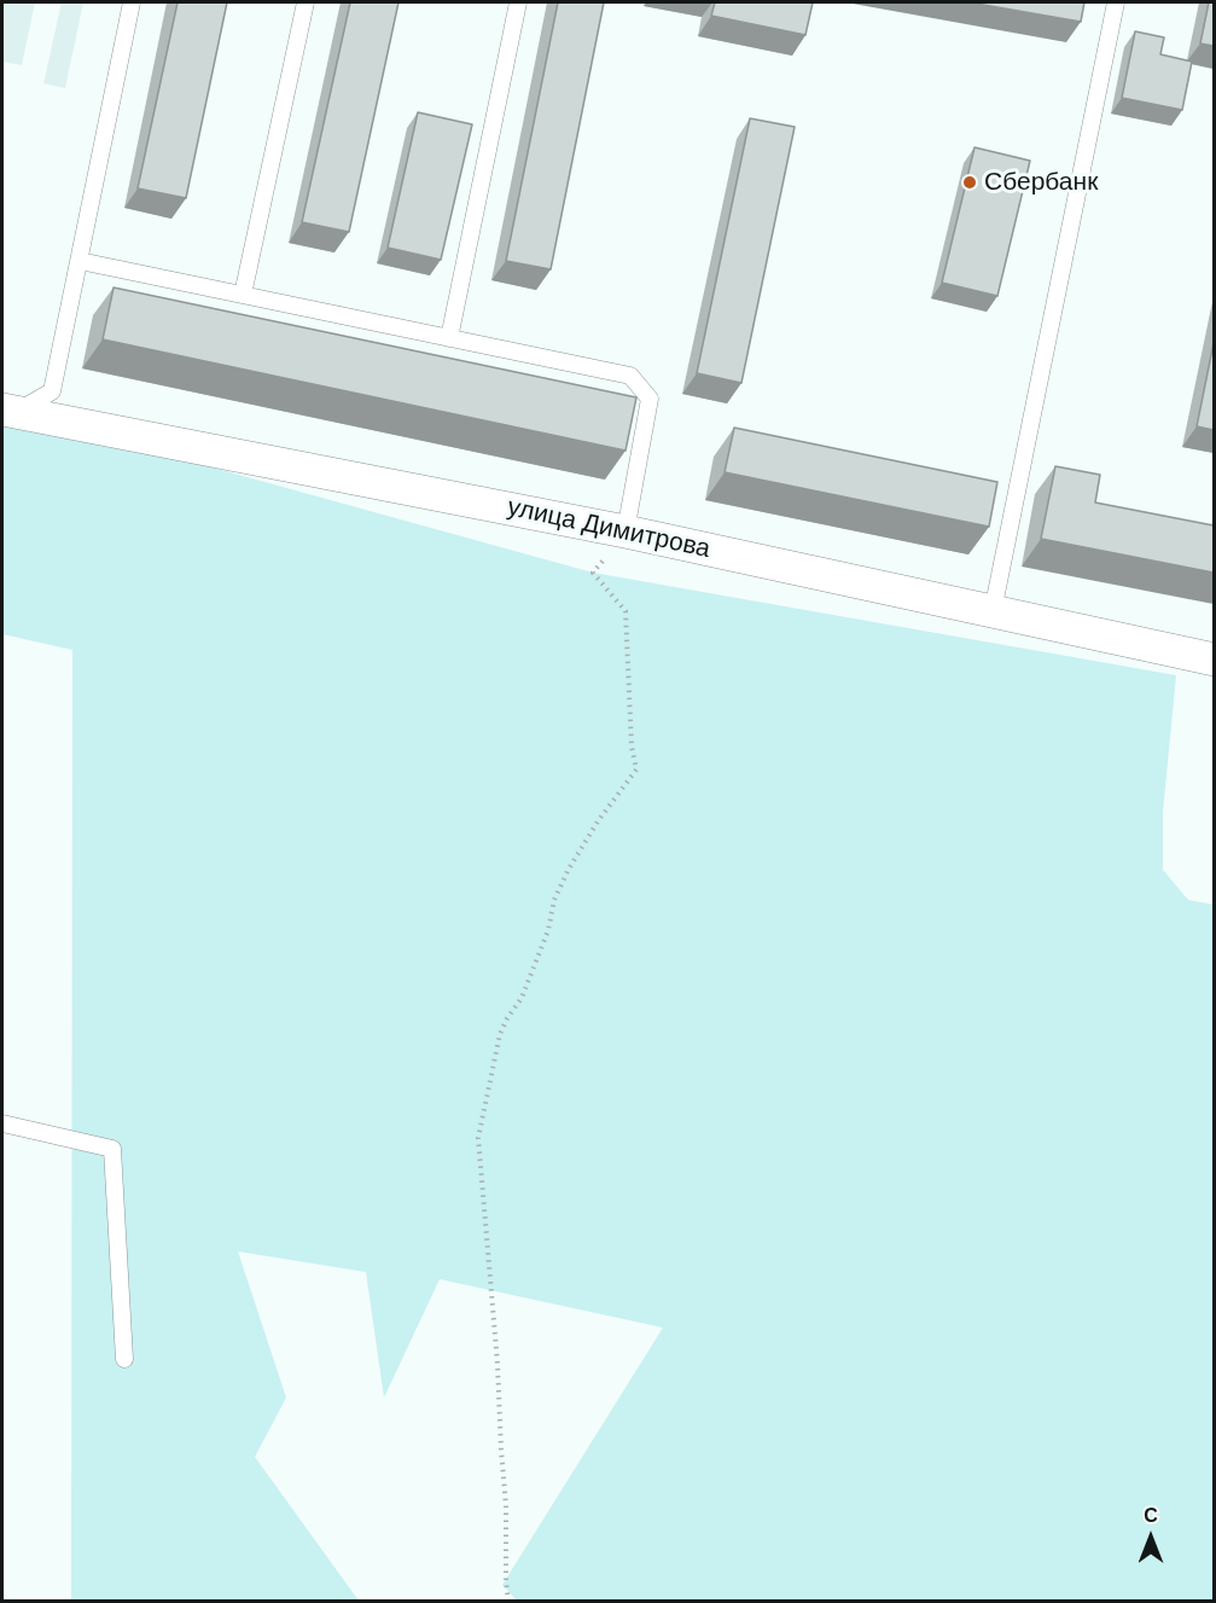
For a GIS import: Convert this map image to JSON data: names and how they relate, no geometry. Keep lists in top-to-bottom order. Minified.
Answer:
{"streets":{"street":["улица Димитрова"]},"places":["Сбербанк"],"north":"top"}
